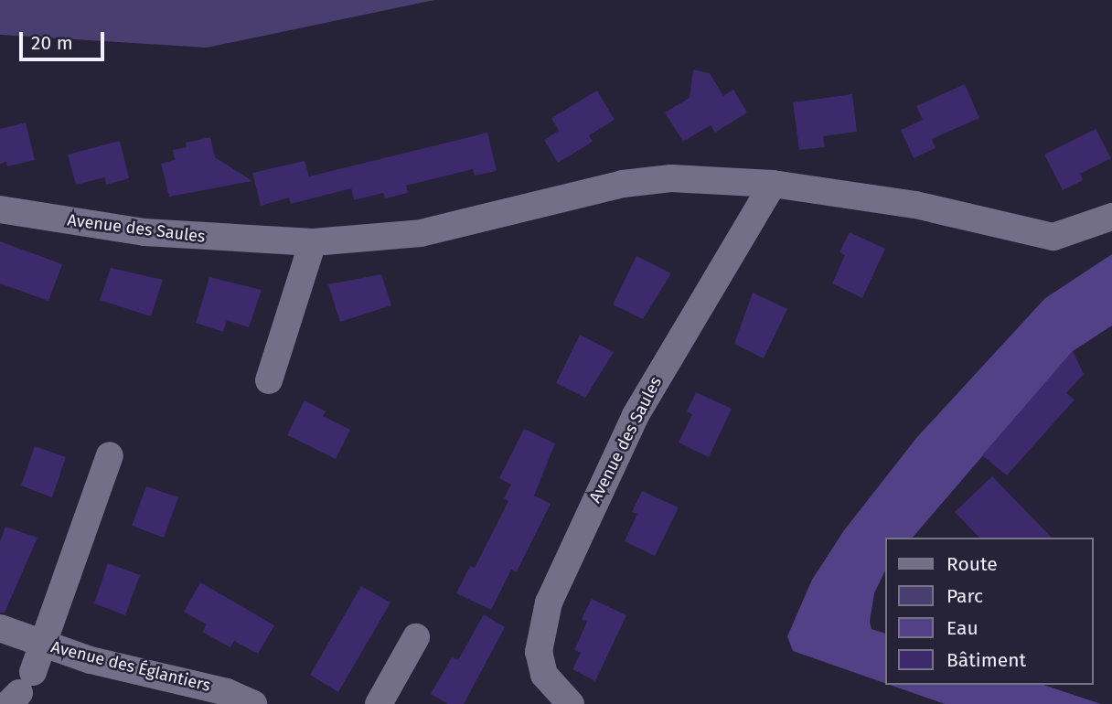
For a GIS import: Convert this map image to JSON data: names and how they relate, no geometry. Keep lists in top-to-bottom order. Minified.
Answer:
{"streets":{"street":["Avenue des Saules","Avenue des Églantiers"]},"legend":["Route","Parc","Eau","Bâtiment"],"scale_bar":"20 m"}
